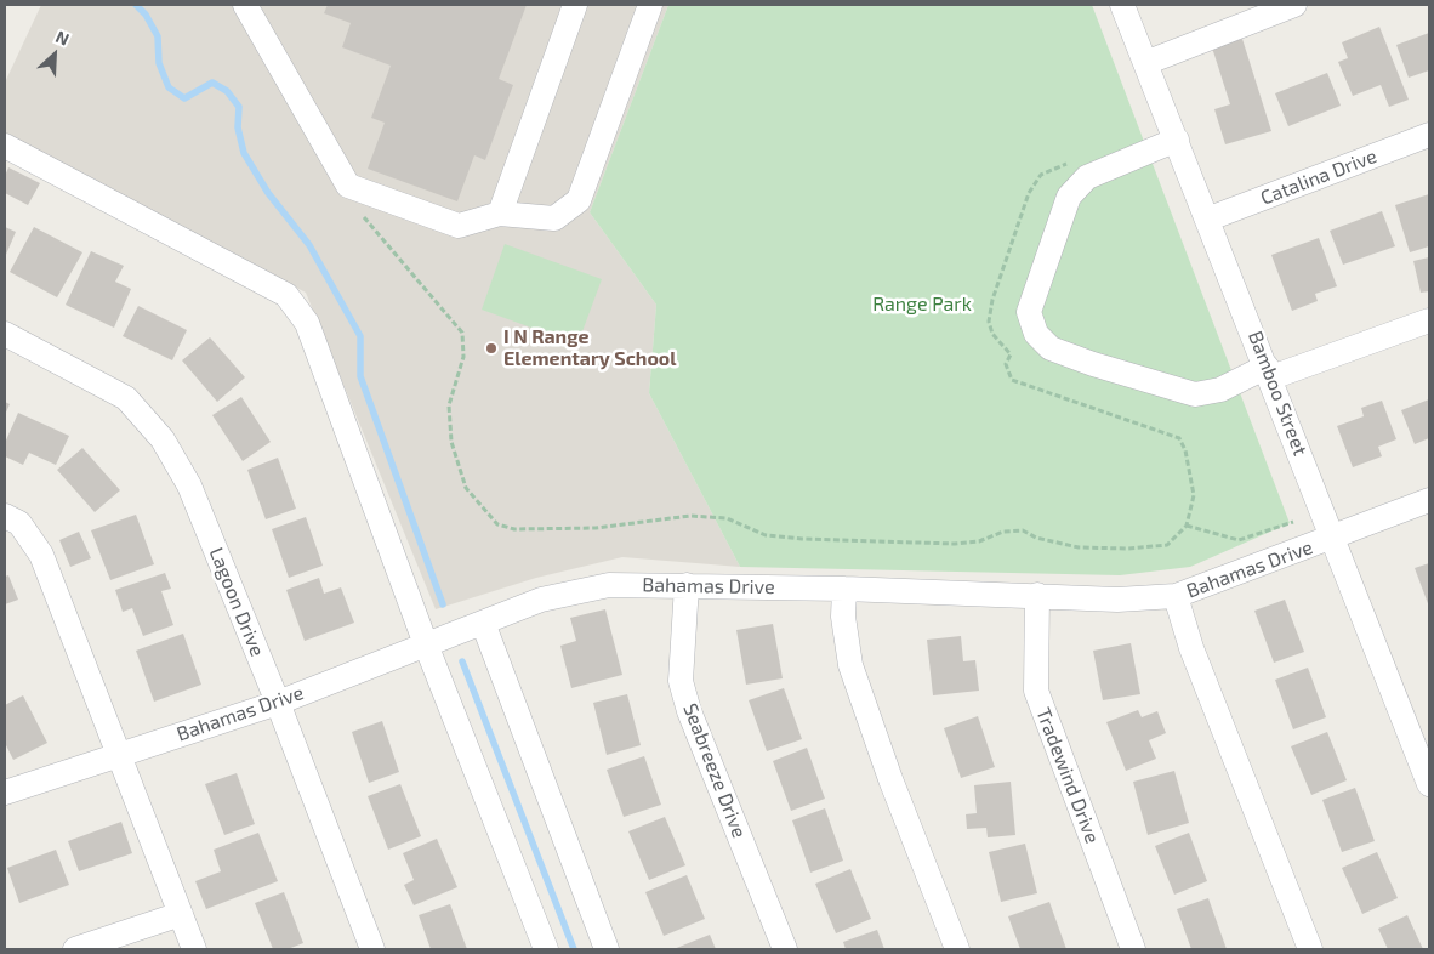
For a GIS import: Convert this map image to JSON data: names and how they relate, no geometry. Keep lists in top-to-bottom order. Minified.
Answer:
{"streets":{"street":["Catalina Drive","Bamboo Street","Bahamas Drive","Lagoon Drive","Seabreeze Drive","Tradewind Drive"]},"crossings":[["Catalina Drive","Bamboo Street"],["Bamboo Street","Bahamas Drive"],["Bahamas Drive","Lagoon Drive"],["Bahamas Drive","Seabreeze Drive"],["Bahamas Drive","Tradewind Drive"]],"parks":["Range Park"],"places":["I N Range Elementary School"],"north":"top right"}
